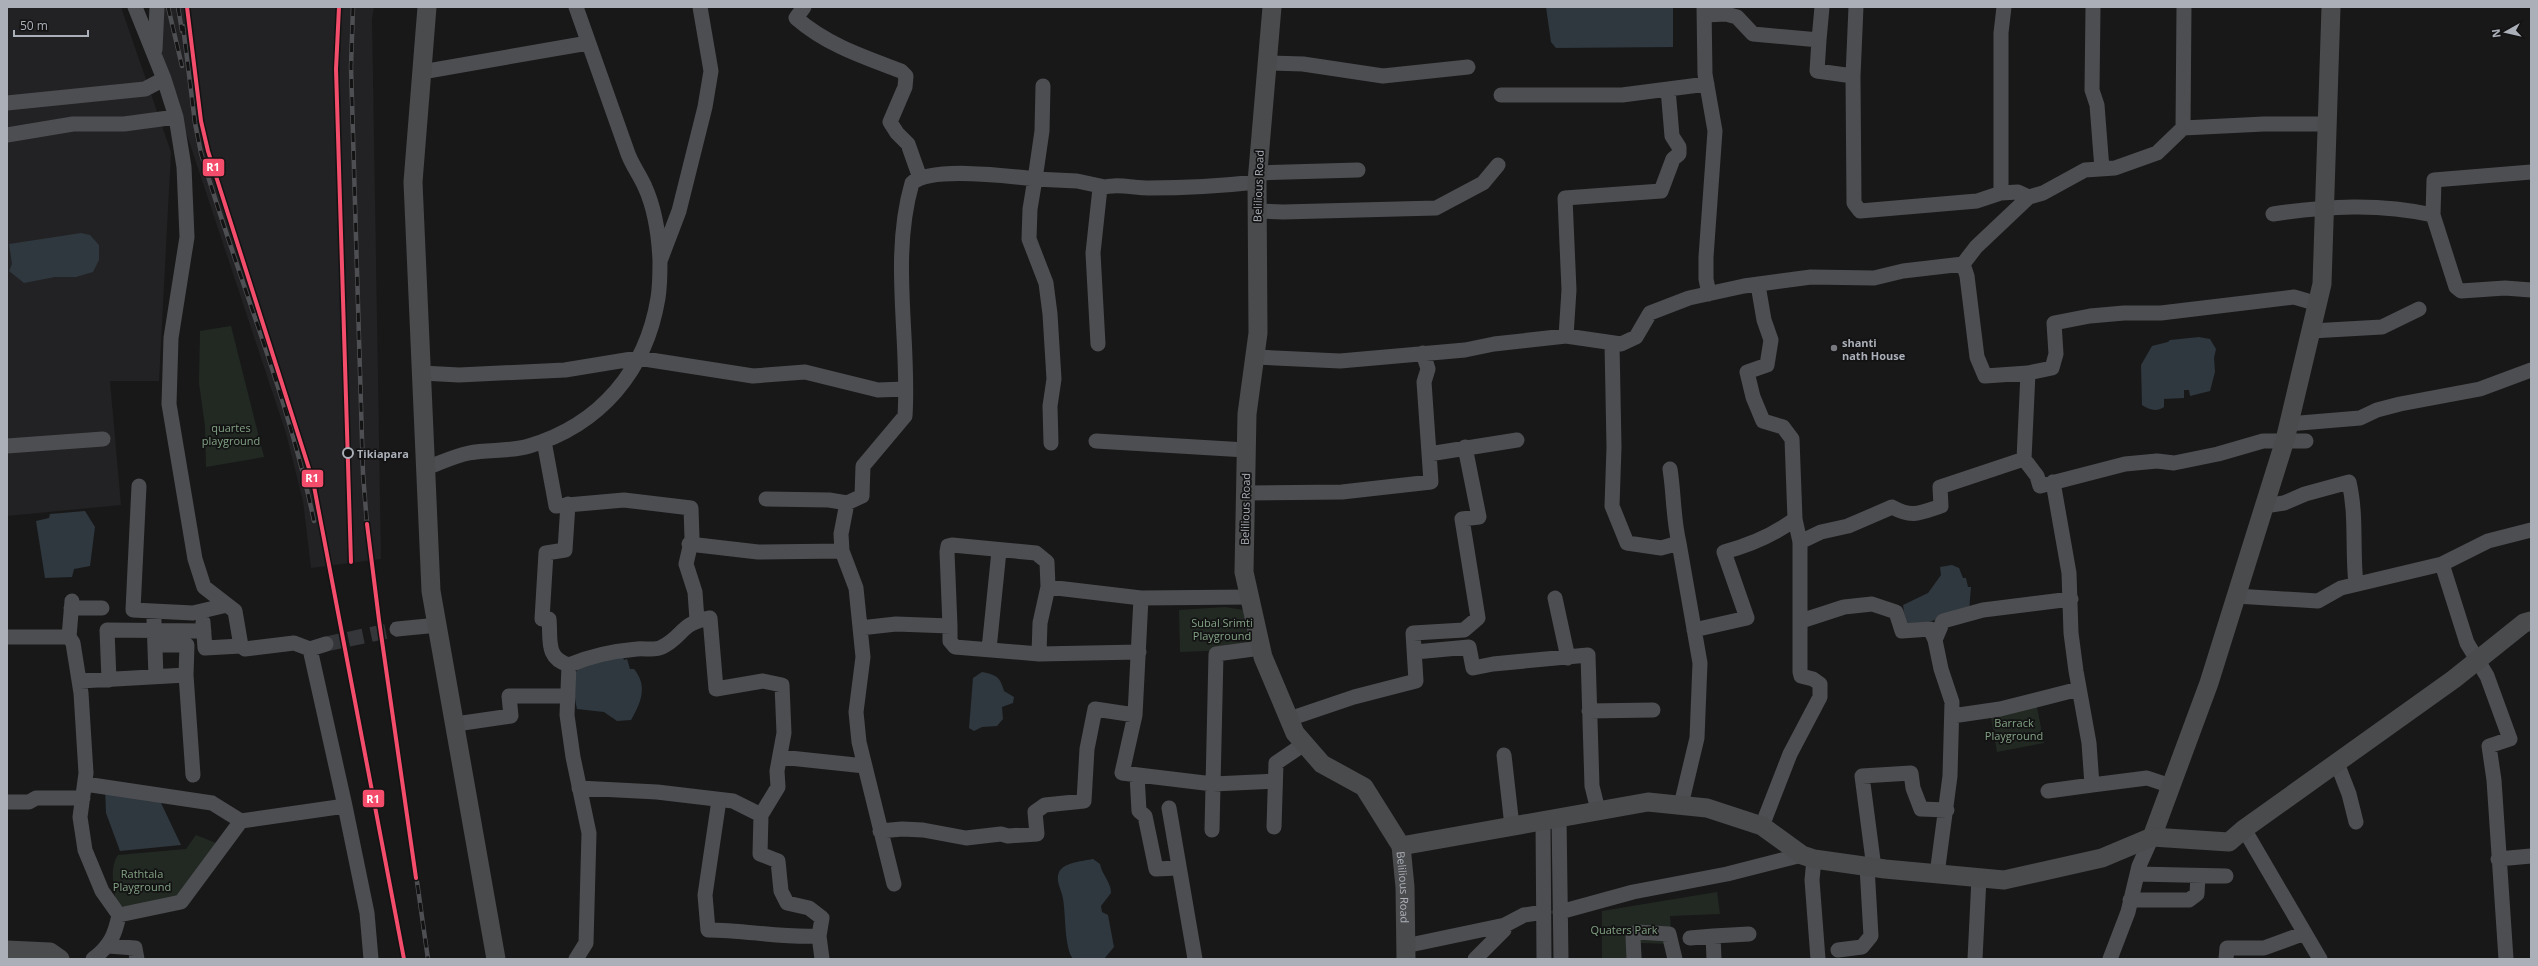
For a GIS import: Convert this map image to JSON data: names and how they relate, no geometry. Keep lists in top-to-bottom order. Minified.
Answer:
{"streets":{"main road":["Belilious Road"]},"parks":["quartes playground","Subal Srimti Playground","Barrack Playground","Rathtala Playground","Quaters Park"],"places":["shanti nath House","Tikiapara"],"lines":["transit line R1"],"scale_bar":"50 m","north":"left"}
